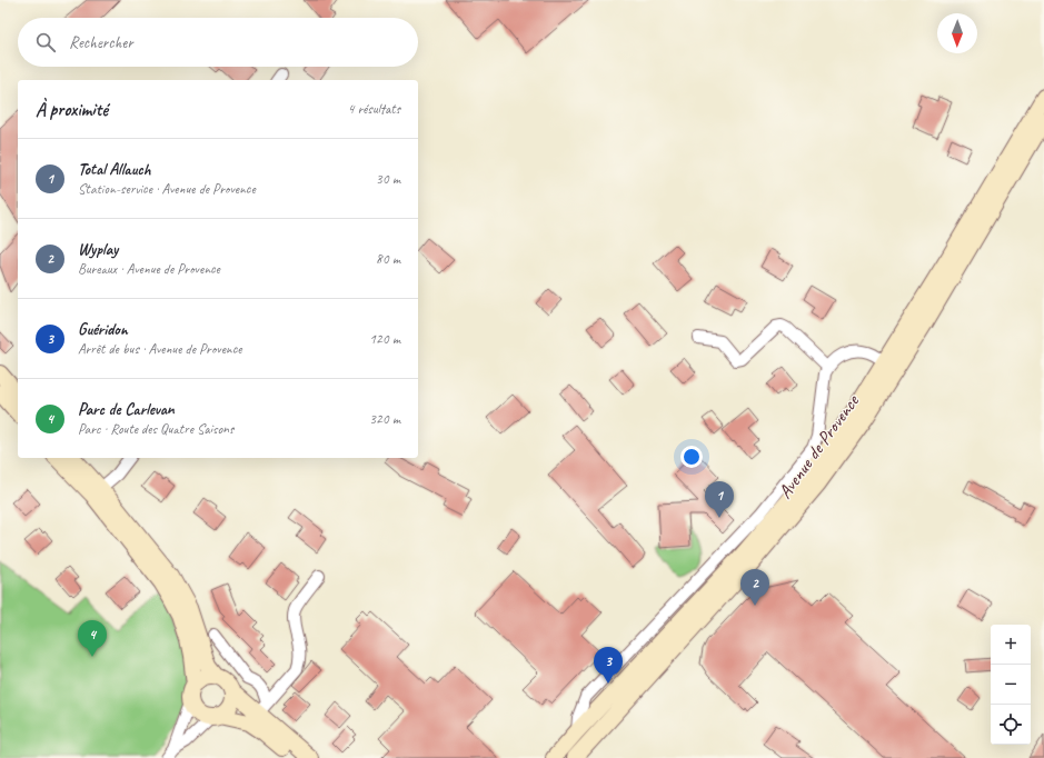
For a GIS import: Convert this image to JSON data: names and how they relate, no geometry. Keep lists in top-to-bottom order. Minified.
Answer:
{"streets":{"main road":["Avenue de Provence"]},"north":"bottom","page":{"search":"Rechercher","heading":["À proximité","4 résultats"],"list":[{"mark":"1","name":"Total Allauch","note":"Station-service · Avenue de Provence","value":"30 m"},{"mark":"2","name":"Wyplay","note":"Bureaux · Avenue de Provence","value":"80 m"},{"mark":"3","name":"Guéridon","note":"Arrêt de bus · Avenue de Provence","value":"120 m"},{"mark":"4","name":"Parc de Carlevan","note":"Parc · Route des Quatre Saisons","value":"320 m"}],"pins":["1","2","4","3"],"map_buttons":["+","−"]}}
